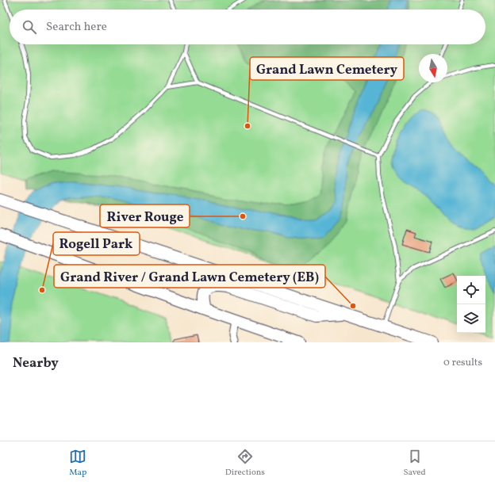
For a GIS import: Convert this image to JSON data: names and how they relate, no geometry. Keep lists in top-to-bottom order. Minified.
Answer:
{"places":["Grand Lawn Cemetery","River Rouge","Rogell Park","Grand River / Grand Lawn Cemetery (EB)"],"north":"bottom","page":{"search":"Search here","heading":["Nearby","0 results"],"nav":["Map","Directions","Saved"]}}
